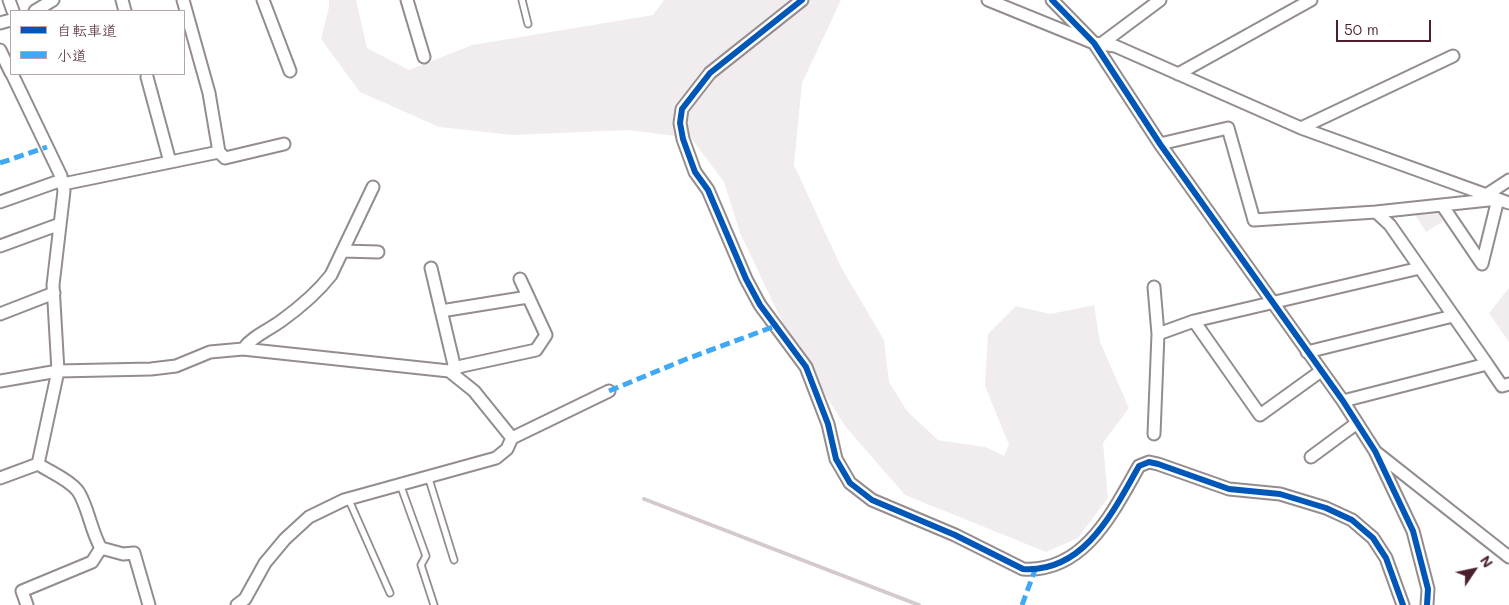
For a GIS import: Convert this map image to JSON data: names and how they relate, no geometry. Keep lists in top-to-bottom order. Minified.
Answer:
{"legend":["自転車道","小道"],"scale_bar":"50 m","north":"top right"}
